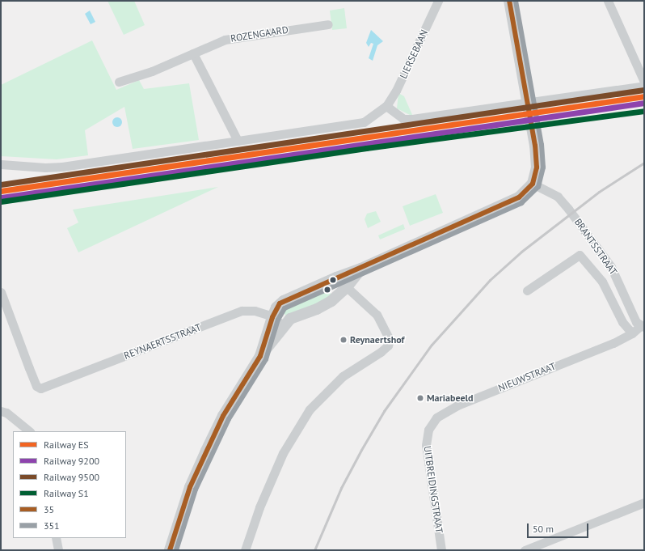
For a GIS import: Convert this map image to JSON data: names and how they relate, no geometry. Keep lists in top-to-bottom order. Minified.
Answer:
{"streets":{"street":["ROZENGAARD","LIERSEBAAN","BRANTSSTRAAT","REYNAERTSSTRAAT","NIEUWSTRAAT","UITBREIDINGSTRAAT"]},"crossings":[["BRANTSSTRAAT","NIEUWSTRAAT"],["NIEUWSTRAAT","UITBREIDINGSTRAAT"]],"places":["Reynaertshof","Mariabeeld"],"lines":["transit line 35","transit line 351","rail line 9500","rail line ES","rail line 9200","rail line S1"],"legend":["Railway ES","Railway 9200","Railway 9500","Railway S1","35","351"],"scale_bar":"50 m"}
